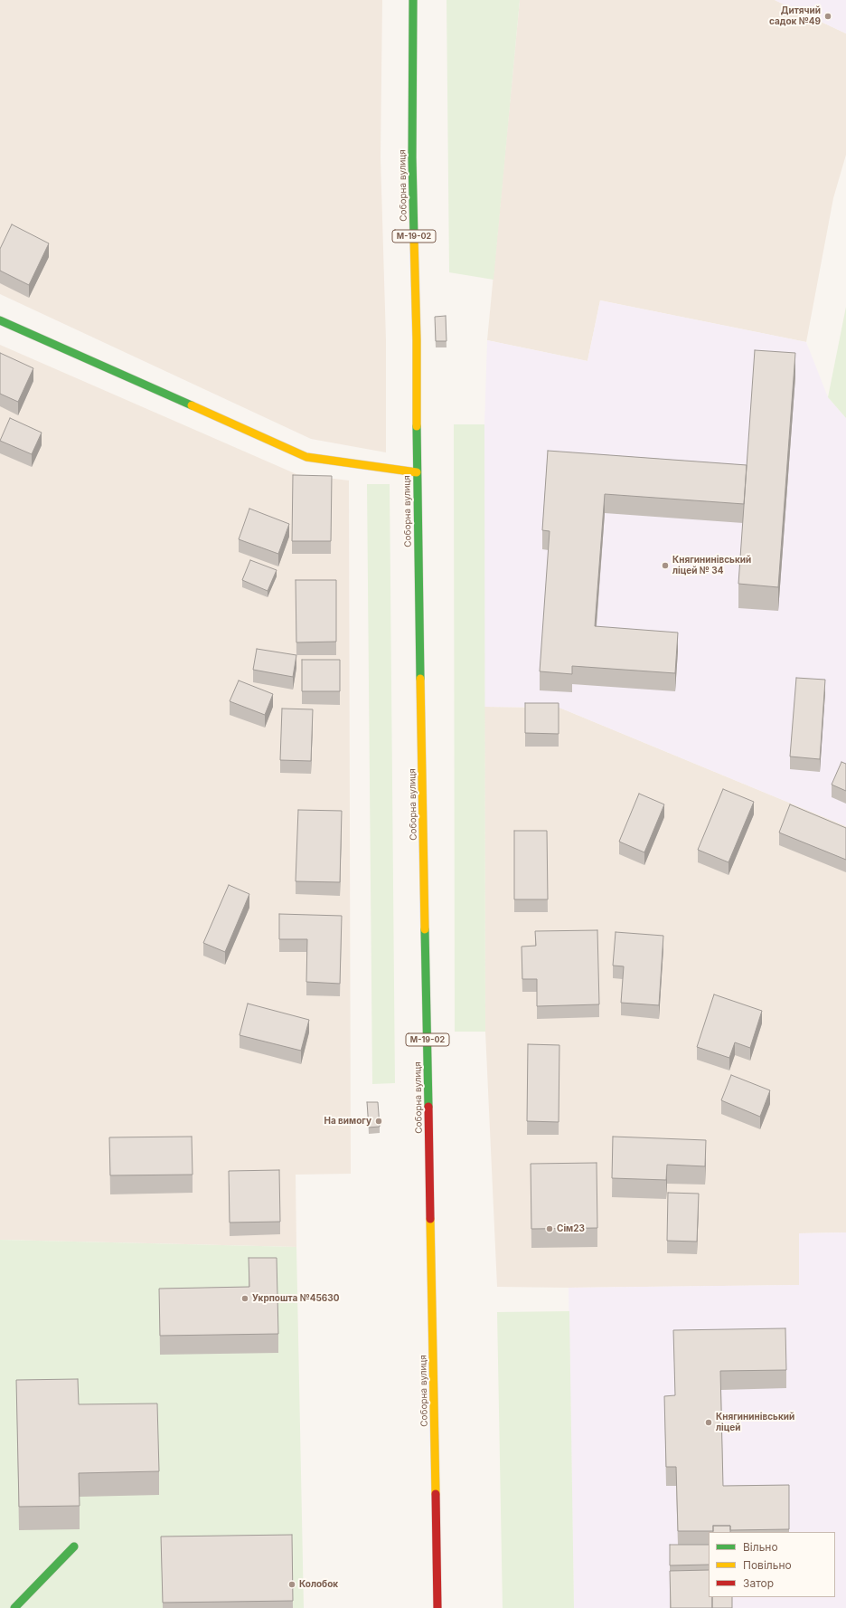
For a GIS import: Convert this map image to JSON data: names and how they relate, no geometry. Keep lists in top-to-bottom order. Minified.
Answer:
{"streets":{"main road":["Соборна вулиця","М-19-02"]},"places":["Дитячий садок №49","Княгининівський ліцей № 34","На вимогу","Сім23","Укрпошта №45630","Княгининівський ліцей","Колобок"],"legend":["Вільно","Повільно","Затор"]}
